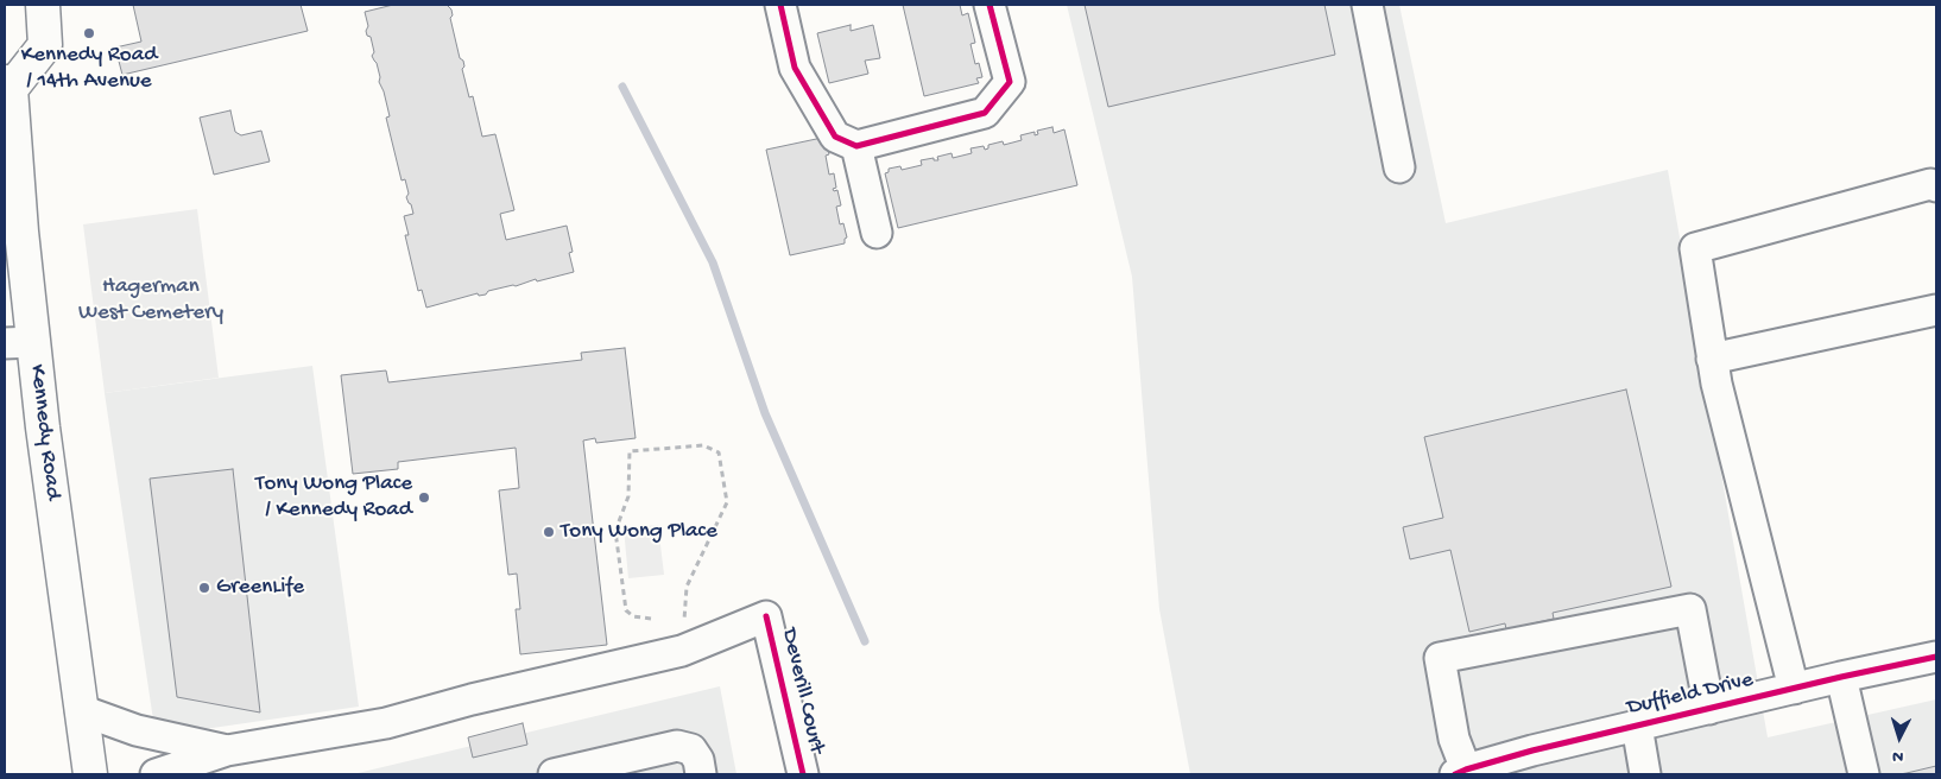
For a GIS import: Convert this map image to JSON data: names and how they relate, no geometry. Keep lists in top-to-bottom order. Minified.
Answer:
{"streets":{"main road":["Kennedy Road"],"street":["Deverill Court","Duffield Drive"]},"parks":["Hagerman West Cemetery"],"places":["Kennedy Road / 14th Avenue","Tony Wong Place / Kennedy Road","Tony Wong Place","GreenLife"],"north":"bottom"}
